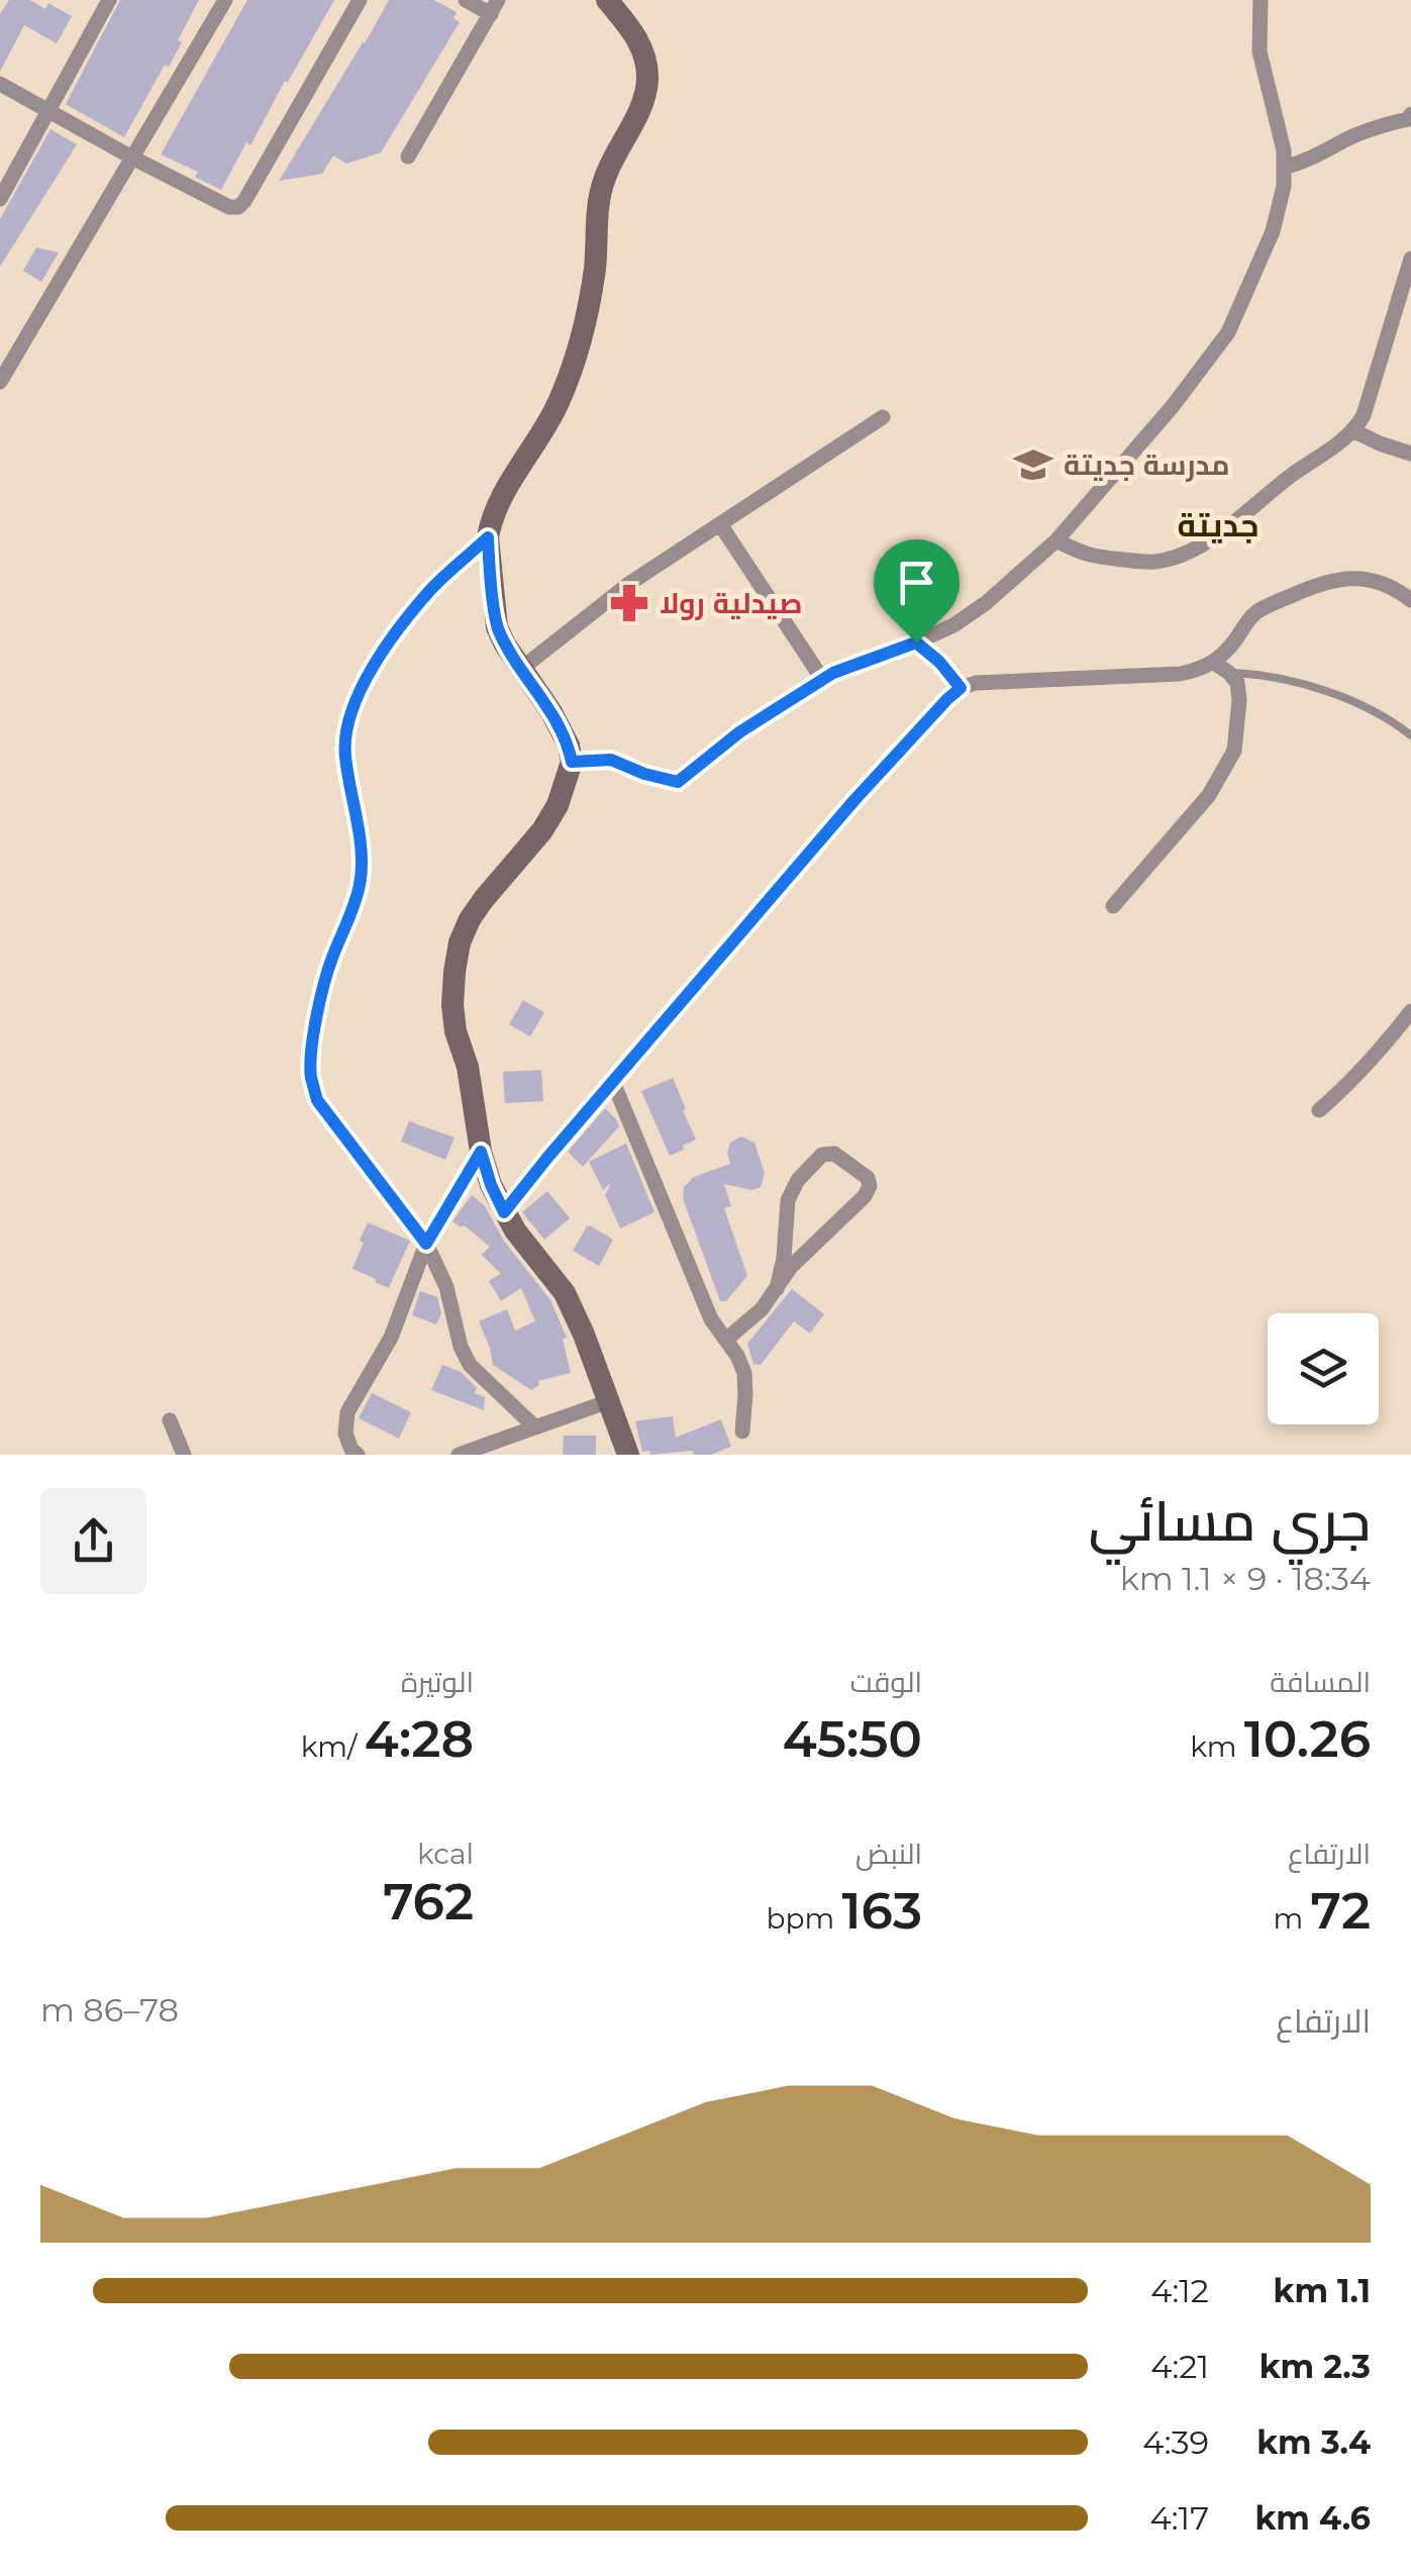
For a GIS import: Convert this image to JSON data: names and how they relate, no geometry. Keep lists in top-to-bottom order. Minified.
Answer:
{"districts":["جديتة"],"places":{"school or university":["مدرسة جديتة"],"pharmacy":["صيدلية رولا"]},"page":{"heading":["جري مسائي","18:34 · 9 × 1.1 km"],"stats":[["المسافة","10.26 km"],["الوقت","45:50"],["الوتيرة","4:28 /km"],["الارتفاع","72 m"],["النبض","163 bpm"],["kcal","762"]],"chart":["الارتفاع","78–86 m"],"list":[{"name":"1.1 km","note":"4:12"},{"name":"2.3 km","note":"4:21"},{"name":"3.4 km","note":"4:39"},{"name":"4.6 km","note":"4:17"}]}}
